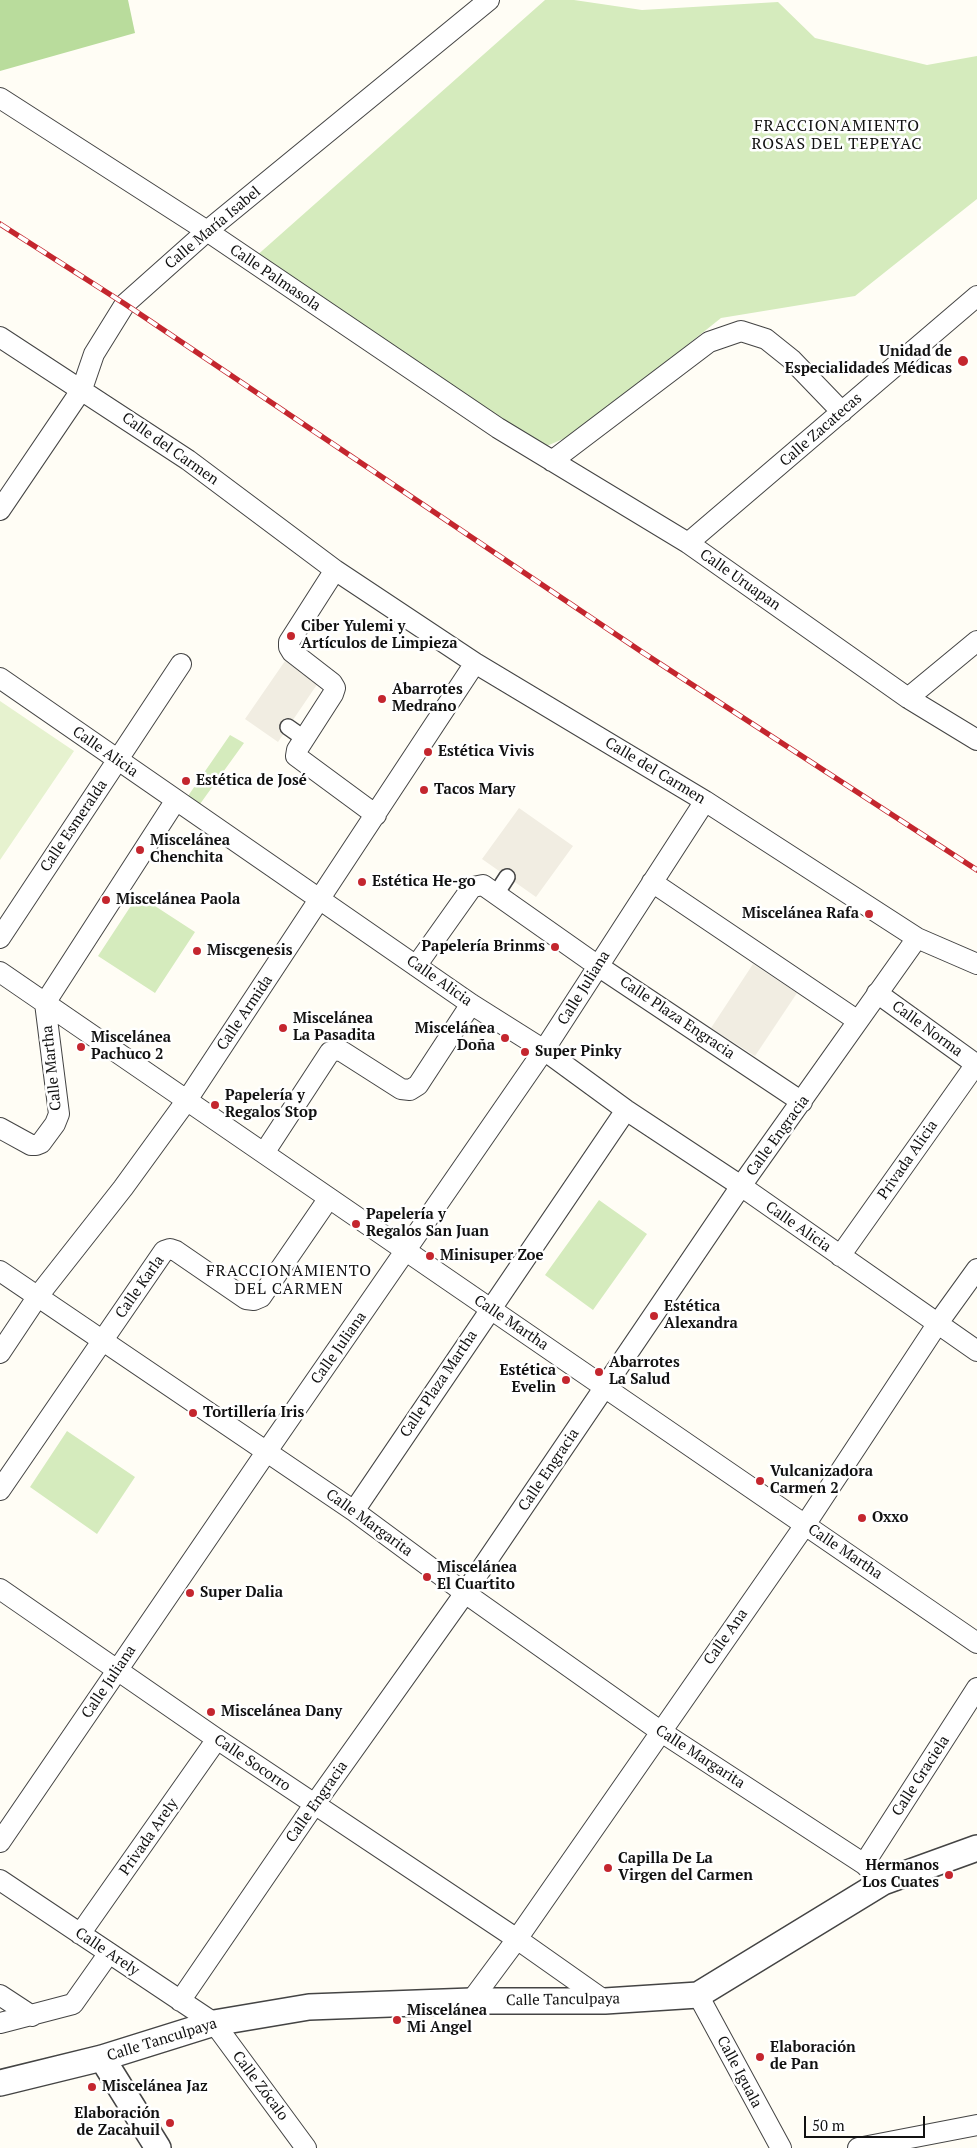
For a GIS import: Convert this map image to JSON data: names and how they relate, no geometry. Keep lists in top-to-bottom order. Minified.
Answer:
{"streets":{"street":["Calle María Isabel","Calle Palmasola","Calle Zacatecas","Calle del Carmen","Calle Uruapan","Calle Alicia","Calle Esmeralda","Calle Juliana","Calle Armida","Calle Plaza Engracia","Calle Norma","Calle Martha","Calle Engracia","Privada Alicia","Calle Karla","Calle Plaza Martha","Calle Margarita","Calle Ana","Calle Socorro","Calle Graciela","Privada Arely","Calle Arely","Calle Tanculpaya","Calle Iguala","Calle Zócalo"]},"crossings":[["Calle María Isabel","Calle Palmasola"],["Calle María Isabel","Calle del Carmen"],["Calle Palmasola","Calle Uruapan"],["Calle Zacatecas","Calle Uruapan"],["Calle del Carmen","Calle Juliana"],["Calle del Carmen","Calle Armida"],["Calle del Carmen","Calle Engracia"],["Calle Alicia","Calle Esmeralda"],["Calle Alicia","Calle Juliana"],["Calle Alicia","Calle Armida"],["Calle Alicia","Calle Plaza Engracia"],["Calle Alicia","Calle Engracia"],["Calle Alicia","Privada Alicia"],["Calle Alicia","Calle Plaza Martha"],["Calle Alicia","Calle Ana"],["Calle Juliana","Calle Plaza Engracia"],["Calle Juliana","Calle Martha"],["Calle Juliana","Calle Margarita"],["Calle Juliana","Calle Socorro"],["Calle Armida","Calle Martha"],["Calle Armida","Calle Margarita"],["Calle Plaza Engracia","Calle Engracia"],["Calle Norma","Calle Engracia"],["Calle Norma","Privada Alicia"],["Calle Martha","Calle Engracia"],["Calle Martha","Calle Karla"],["Calle Martha","Calle Plaza Martha"],["Calle Martha","Calle Ana"],["Calle Engracia","Calle Margarita"],["Calle Engracia","Calle Socorro"],["Calle Engracia","Calle Arely"],["Calle Karla","Calle Margarita"],["Calle Plaza Martha","Calle Margarita"],["Calle Margarita","Calle Ana"],["Calle Margarita","Calle Graciela"],["Calle Margarita","Calle Tanculpaya"],["Calle Ana","Calle Socorro"],["Calle Ana","Calle Tanculpaya"],["Calle Socorro","Privada Arely"],["Calle Socorro","Calle Tanculpaya"],["Privada Arely","Calle Arely"],["Calle Arely","Calle Tanculpaya"],["Calle Arely","Calle Zócalo"],["Calle Tanculpaya","Calle Iguala"],["Calle Tanculpaya","Calle Zócalo"]],"districts":["FRACCIONAMIENTO ROSAS DEL TEPEYAC","FRACCIONAMIENTO DEL CARMEN"],"places":["Unidad de Especialidades Médicas","Ciber Yulemi y Artículos de Limpieza","Abarrotes Medrano","Estética Vivis","Estética de José","Tacos Mary","Miscelánea Chenchita","Estética He-go","Miscelánea Paola","Miscelánea Rafa","Papelería Brinms","Miscgenesis","Miscelánea La Pasadita","Miscelánea Doña","Miscelánea Pachuco 2","Super Pinky","Papelería y Regalos Stop","Papelería y Regalos San Juan","Minisuper Zoe","Estética Alexandra","Abarrotes La Salud","Estética Evelin","Tortillería Iris","Vulcanizadora Carmen 2","Oxxo","Miscelánea El Cuartito","Super Dalia","Miscelánea Dany","Capilla De La Virgen del Carmen","Hermanos Los Cuates","Miscelánea Mi Angel","Elaboración de Pan","Miscelánea Jaz","Elaboración de Zacahuil"],"scale_bar":"50 m"}
